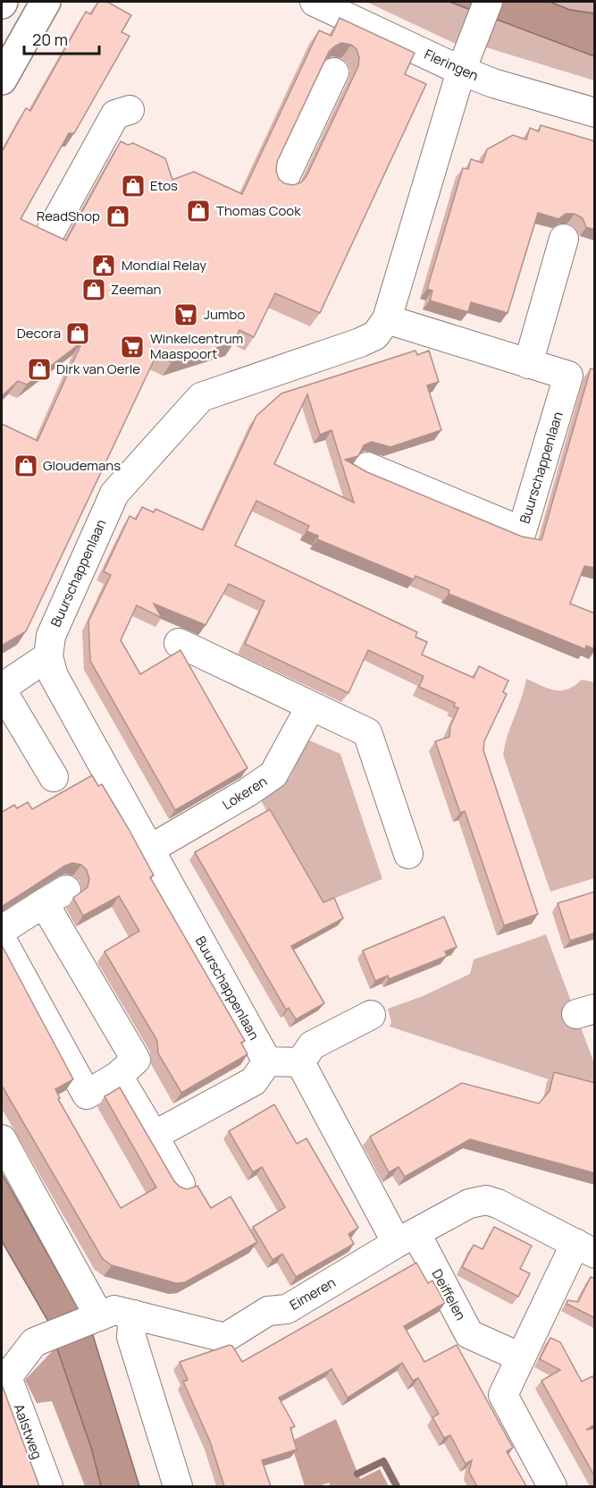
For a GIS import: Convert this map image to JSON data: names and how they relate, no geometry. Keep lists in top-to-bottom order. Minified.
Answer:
{"streets":{"street":["Fleringen","Buurschappenlaan","Lokeren","Eimeren","Deiffelen","Aalstweg"]},"crossings":[["Fleringen","Buurschappenlaan"],["Buurschappenlaan","Lokeren"],["Eimeren","Deiffelen"],["Eimeren","Aalstweg"]],"places":{"shop":["Etos","Thomas Cook","ReadShop","Zeeman","Decora","Dirk van Oerle","Gloudemans"],"public building":["Mondial Relay"],"supermarket":["Jumbo","Winkelcentrum Maaspoort"]},"scale_bar":"20 m"}
